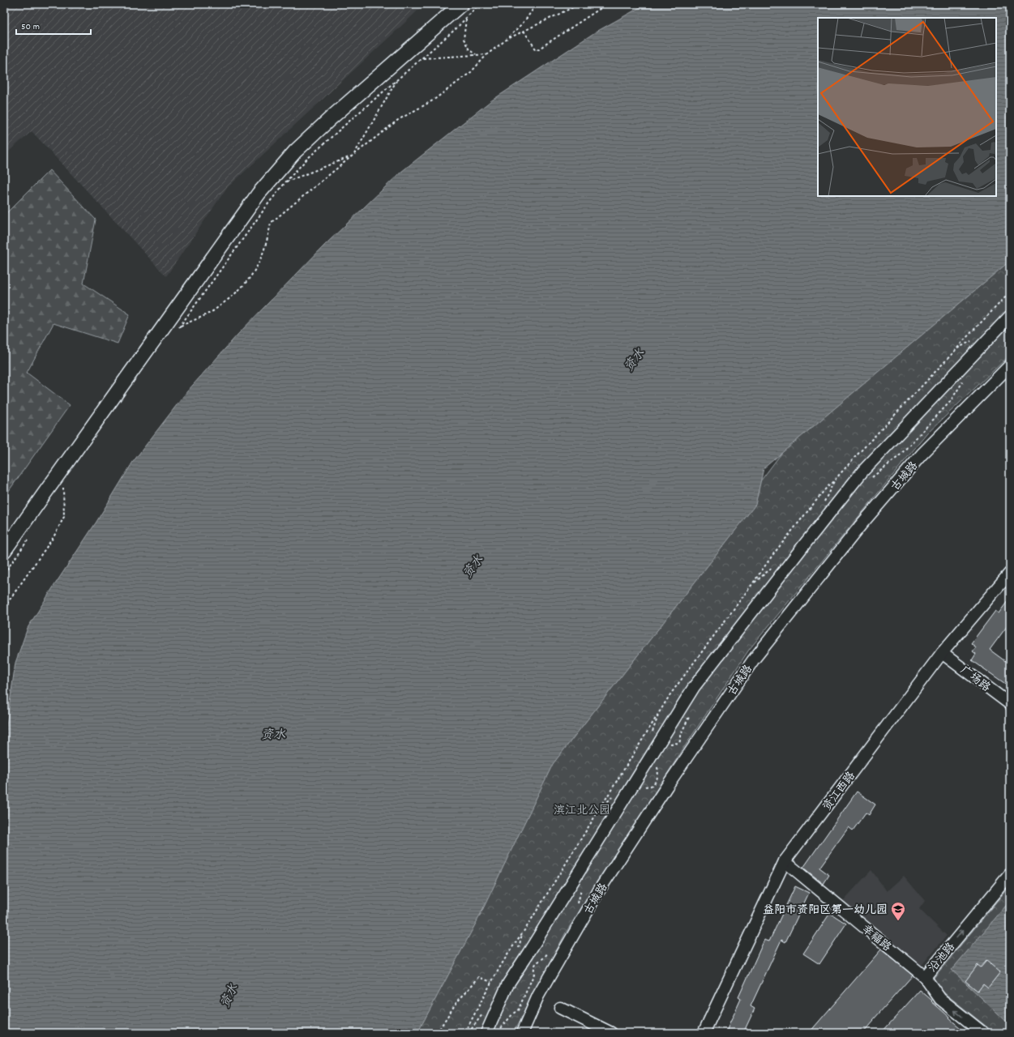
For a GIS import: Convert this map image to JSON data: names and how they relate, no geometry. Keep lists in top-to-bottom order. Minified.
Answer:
{"streets":{"street":["古城路","广场路","资江西路","幸福路","沿池路"]},"crossings":[["广场路","资江西路"],["资江西路","幸福路"],["幸福路","沿池路"]],"water":["资水"],"parks":["滨江北公园"],"places":{"school or university":["益阳市资阳区第一幼儿园"]},"scale_bar":"50 m"}
